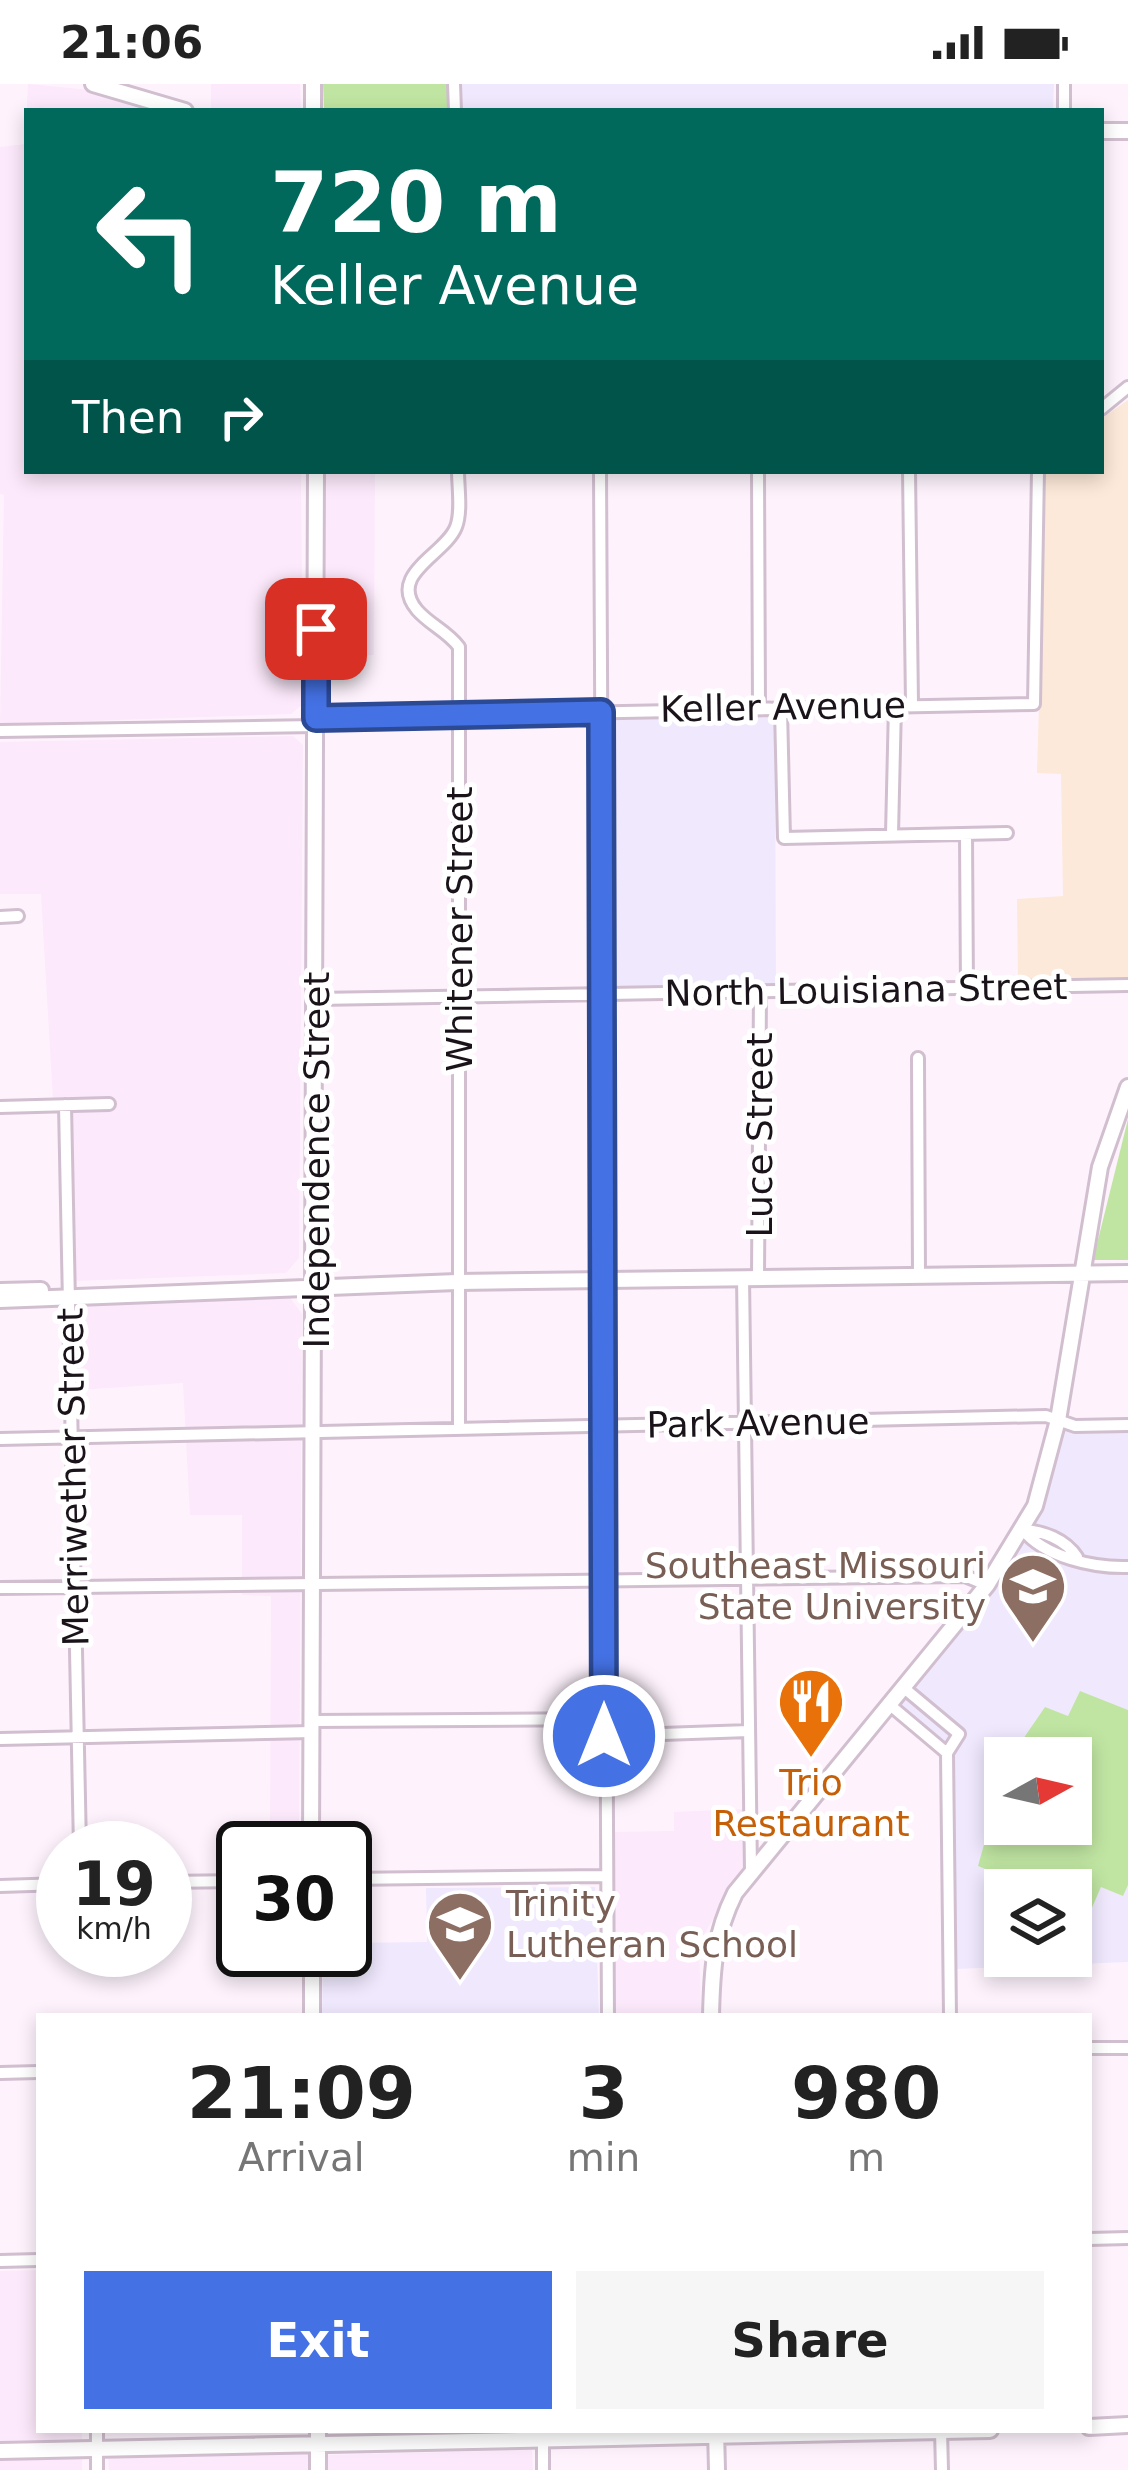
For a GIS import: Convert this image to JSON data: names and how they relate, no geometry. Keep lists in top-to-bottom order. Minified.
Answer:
{"streets":{"street":["Keller Avenue","Whitener Street","North Louisiana Street","Luce Street","Independence Street","Park Avenue","Merriwether Street"]},"crossings":[["Keller Avenue","Whitener Street"],["Keller Avenue","Independence Street"],["Whitener Street","North Louisiana Street"],["Whitener Street","Park Avenue"],["North Louisiana Street","Luce Street"],["North Louisiana Street","Independence Street"],["Luce Street","Park Avenue"],["Independence Street","Park Avenue"],["Park Avenue","Merriwether Street"]],"places":{"school or university":["Southeast Missouri State University","Trinity Lutheran School"],"restaurant":["Trio Restaurant"]},"north":"right","page":{"status":"21:06","turn":["720 m","Keller Avenue"],"then":"Then","speed":"19 km/h","limit":"30","eta":["21:09","Arrival","3","min","980","m"],"buttons":["Exit","Share"]}}
